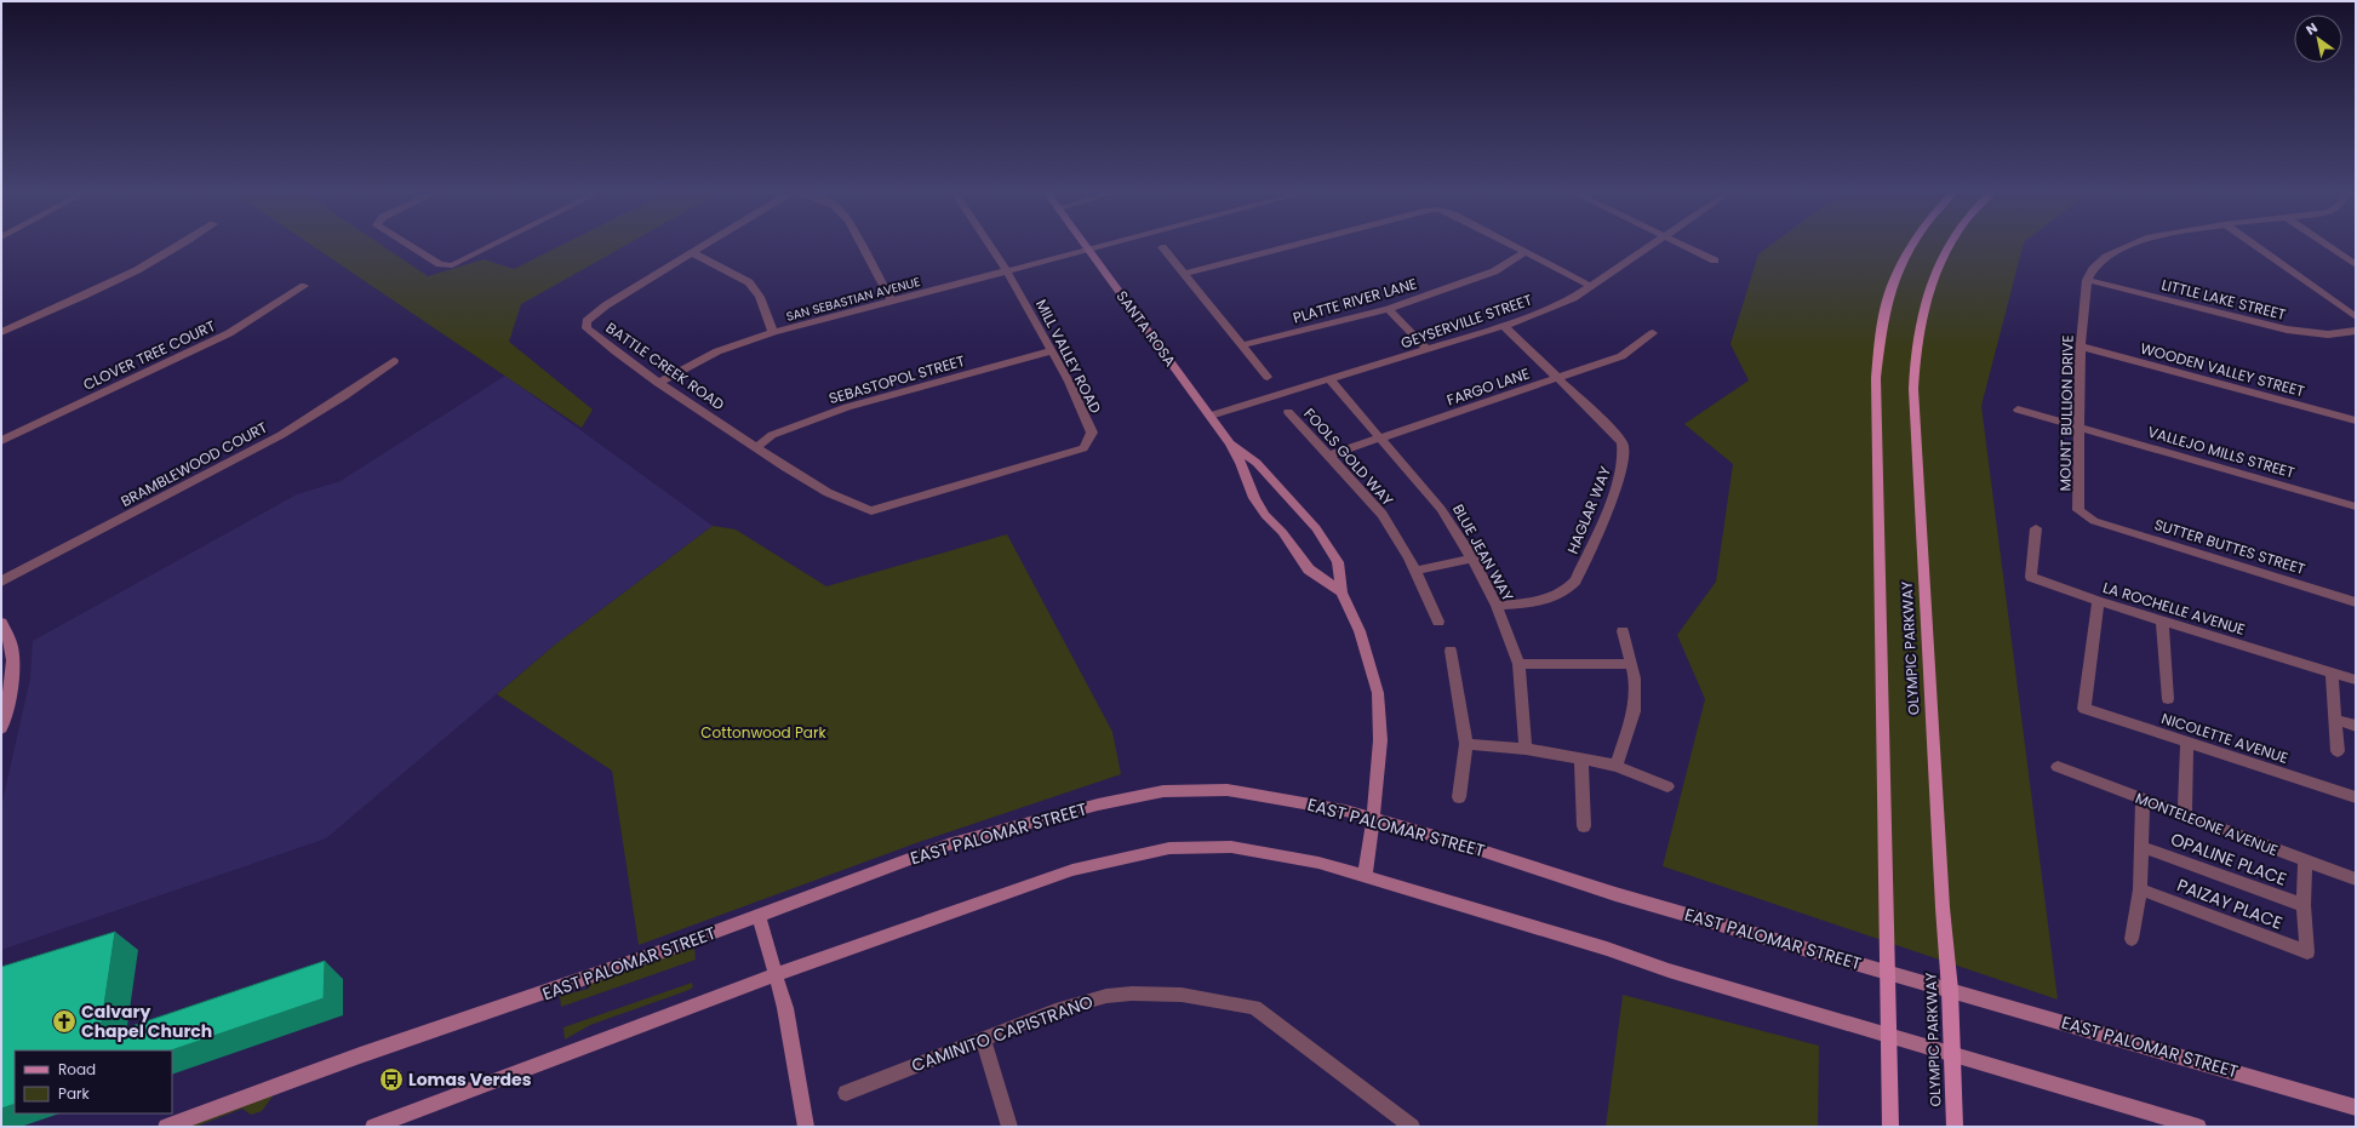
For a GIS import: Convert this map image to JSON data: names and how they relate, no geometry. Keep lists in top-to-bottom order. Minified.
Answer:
{"streets":{"main road":["SANTA ROSA","OLYMPIC PARKWAY","EAST PALOMAR STREET"],"street":["SAN SEBASTIAN AVENUE","LITTLE LAKE STREET","PLATTE RIVER LANE","GEYSERVILLE STREET","CLOVER TREE COURT","MILL VALLEY ROAD","BATTLE CREEK ROAD","WOODEN VALLEY STREET","SEBASTOPOL STREET","FARGO LANE","MOUNT BULLION DRIVE","VALLEJO MILLS STREET","FOOLS GOLD WAY","BRAMBLEWOOD COURT","HAGLAR WAY","SUTTER BUTTES STREET","BLUE JEAN WAY","LA ROCHELLE AVENUE","NICOLETTE AVENUE","MONTELEONE AVENUE","OPALINE PLACE","PAIZAY PLACE","CAMINITO CAPISTRANO"]},"crossings":[["SAN SEBASTIAN AVENUE","SANTA ROSA"],["SAN SEBASTIAN AVENUE","MILL VALLEY ROAD"],["SAN SEBASTIAN AVENUE","BATTLE CREEK ROAD"],["LITTLE LAKE STREET","MOUNT BULLION DRIVE"],["GEYSERVILLE STREET","SANTA ROSA"],["GEYSERVILLE STREET","HAGLAR WAY"],["GEYSERVILLE STREET","BLUE JEAN WAY"],["SANTA ROSA","EAST PALOMAR STREET"],["MILL VALLEY ROAD","BATTLE CREEK ROAD"],["MILL VALLEY ROAD","SEBASTOPOL STREET"],["BATTLE CREEK ROAD","SEBASTOPOL STREET"],["WOODEN VALLEY STREET","MOUNT BULLION DRIVE"],["FARGO LANE","FOOLS GOLD WAY"],["FARGO LANE","HAGLAR WAY"],["FARGO LANE","BLUE JEAN WAY"],["MOUNT BULLION DRIVE","VALLEJO MILLS STREET"],["MOUNT BULLION DRIVE","SUTTER BUTTES STREET"],["HAGLAR WAY","BLUE JEAN WAY"],["LA ROCHELLE AVENUE","NICOLETTE AVENUE"],["OLYMPIC PARKWAY","EAST PALOMAR STREET"],["OPALINE PLACE","PAIZAY PLACE"]],"parks":["Cottonwood Park"],"places":{"church":["Calvary Chapel Church"],"bus stop":["Lomas Verdes"]},"legend":["Road","Park"],"north":"top left"}
